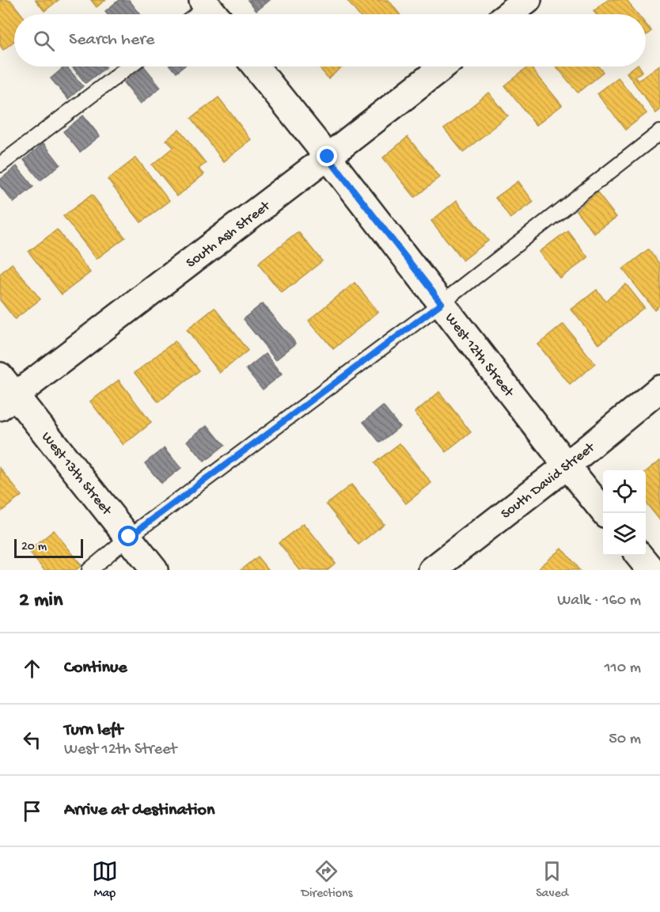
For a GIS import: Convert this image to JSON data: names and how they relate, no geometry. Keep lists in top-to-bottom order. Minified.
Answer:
{"streets":{"street":["South Ash Street","West 12th Street","West 13th Street","South David Street"]},"crossings":[["South Ash Street","West 12th Street"],["South Ash Street","West 13th Street"],["West 12th Street","South David Street"]],"scale_bar":"20 m","page":{"search":"Search here","scale":"20 m","heading":["2 min","Walk · 160 m"],"list":[["Continue","110 m"],["Turn left","West 12th Street","50 m"],"Arrive at destination"],"nav":["Map","Directions","Saved"]}}
